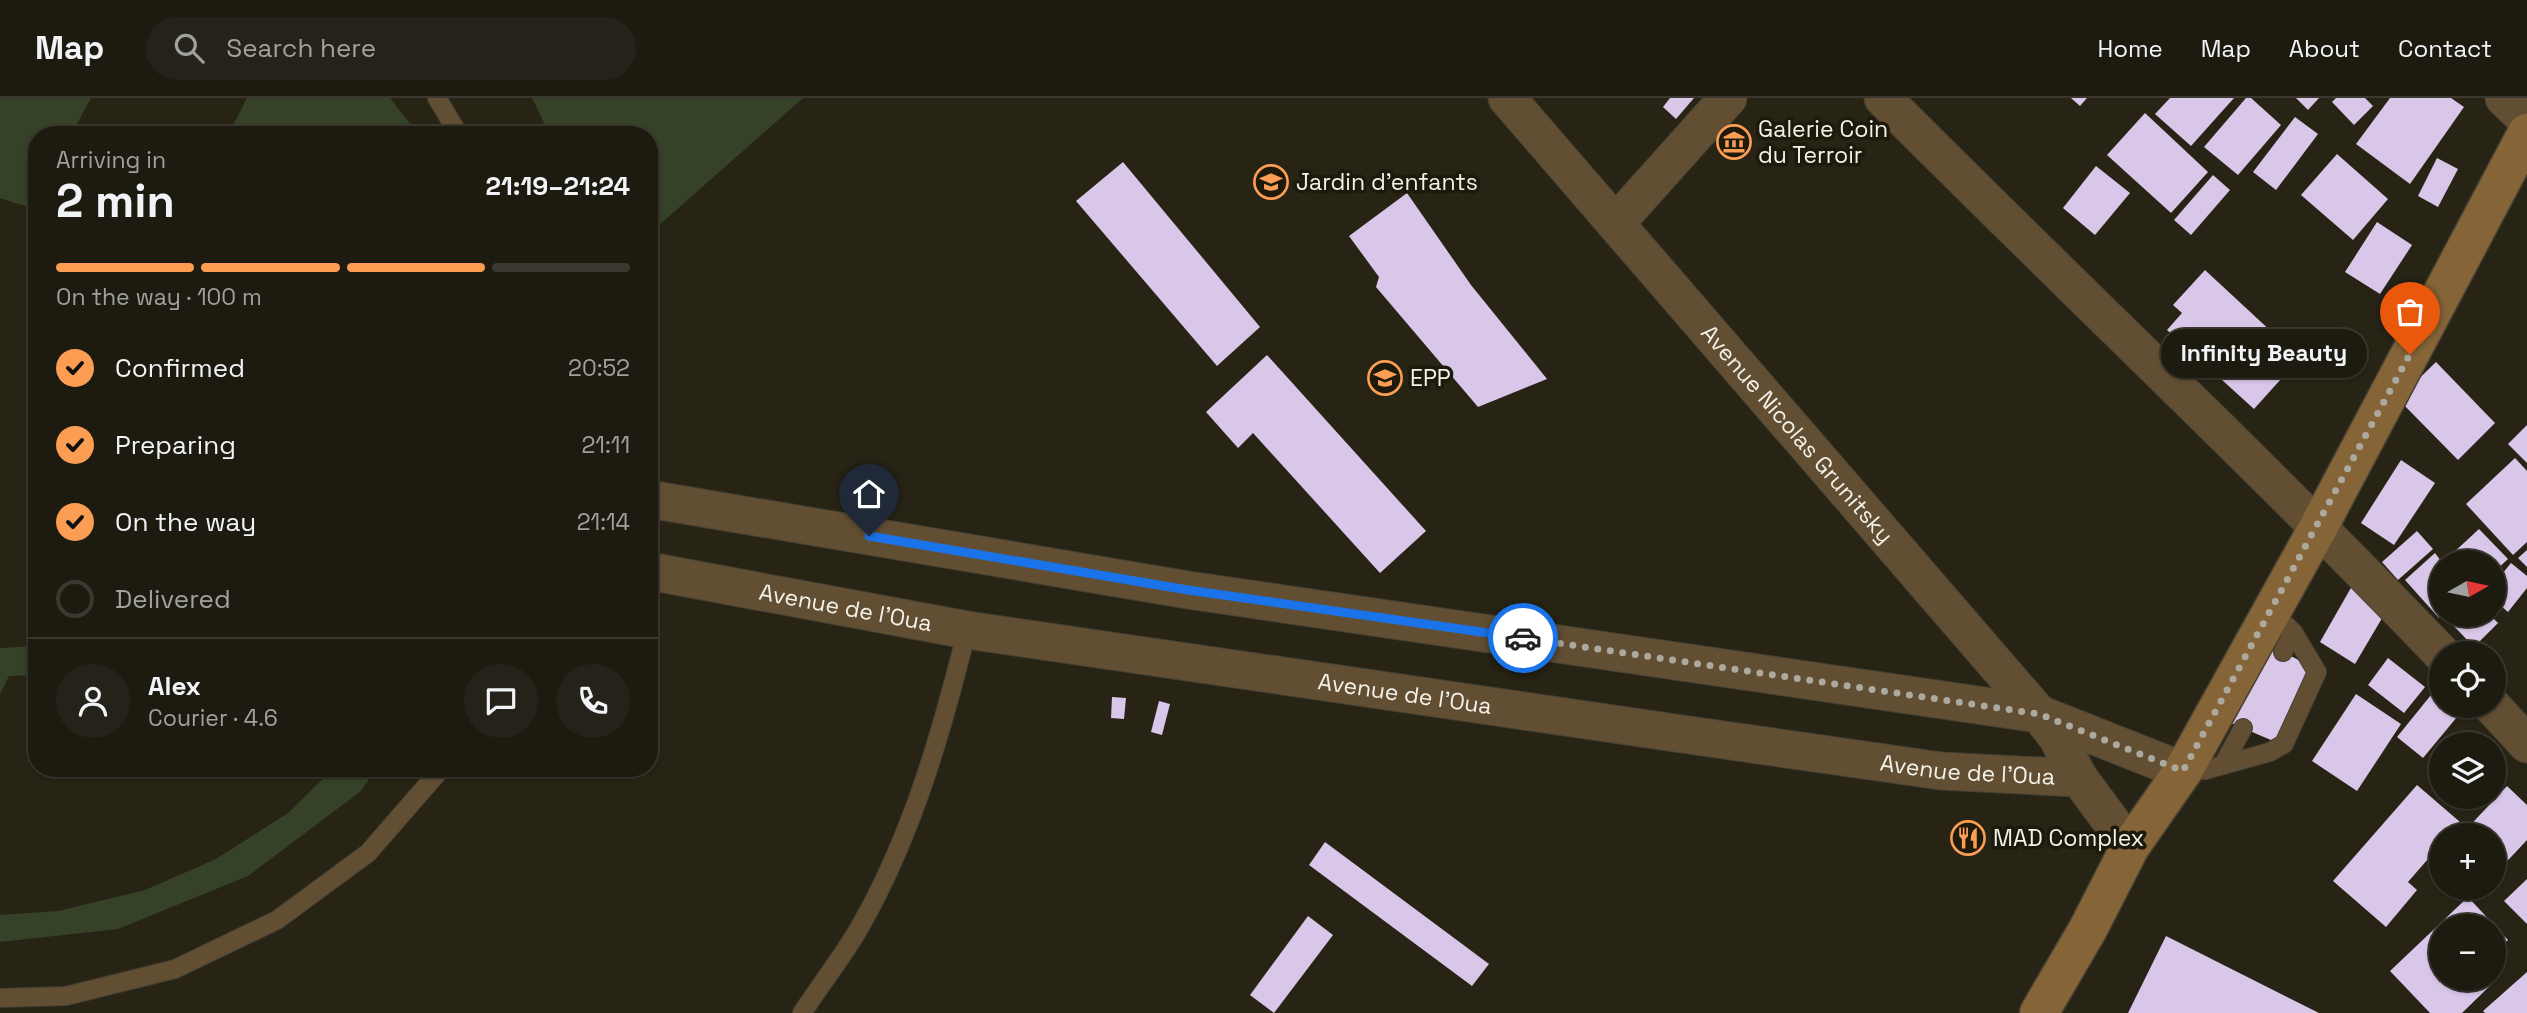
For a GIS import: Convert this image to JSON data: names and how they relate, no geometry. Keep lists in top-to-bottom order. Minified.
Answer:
{"streets":{"street":["Avenue Nicolas Grunitsky","Avenue de l'Oua"]},"crossings":[["Avenue Nicolas Grunitsky","Avenue de l'Oua"]],"places":{"museum":["Galerie Coin du Terroir"],"school or university":["Jardin d'enfants","EPP"],"other":["Infinity Beauty"],"restaurant":["MAD Complex"]},"north":"right","page":{"header":"Map","search":"Search here","nav":["Home","Map","About","Contact"],"heading":["2 min","Arriving in","21:19–21:24"],"panel":["Alex","Courier · 4.6"],"bar":"On the way · 100 m","bubble":"Infinity Beauty","list":[["Confirmed","20:52"],["Preparing","21:11"],["On the way","21:14"],"Delivered"],"map_buttons":["+","−"]}}
